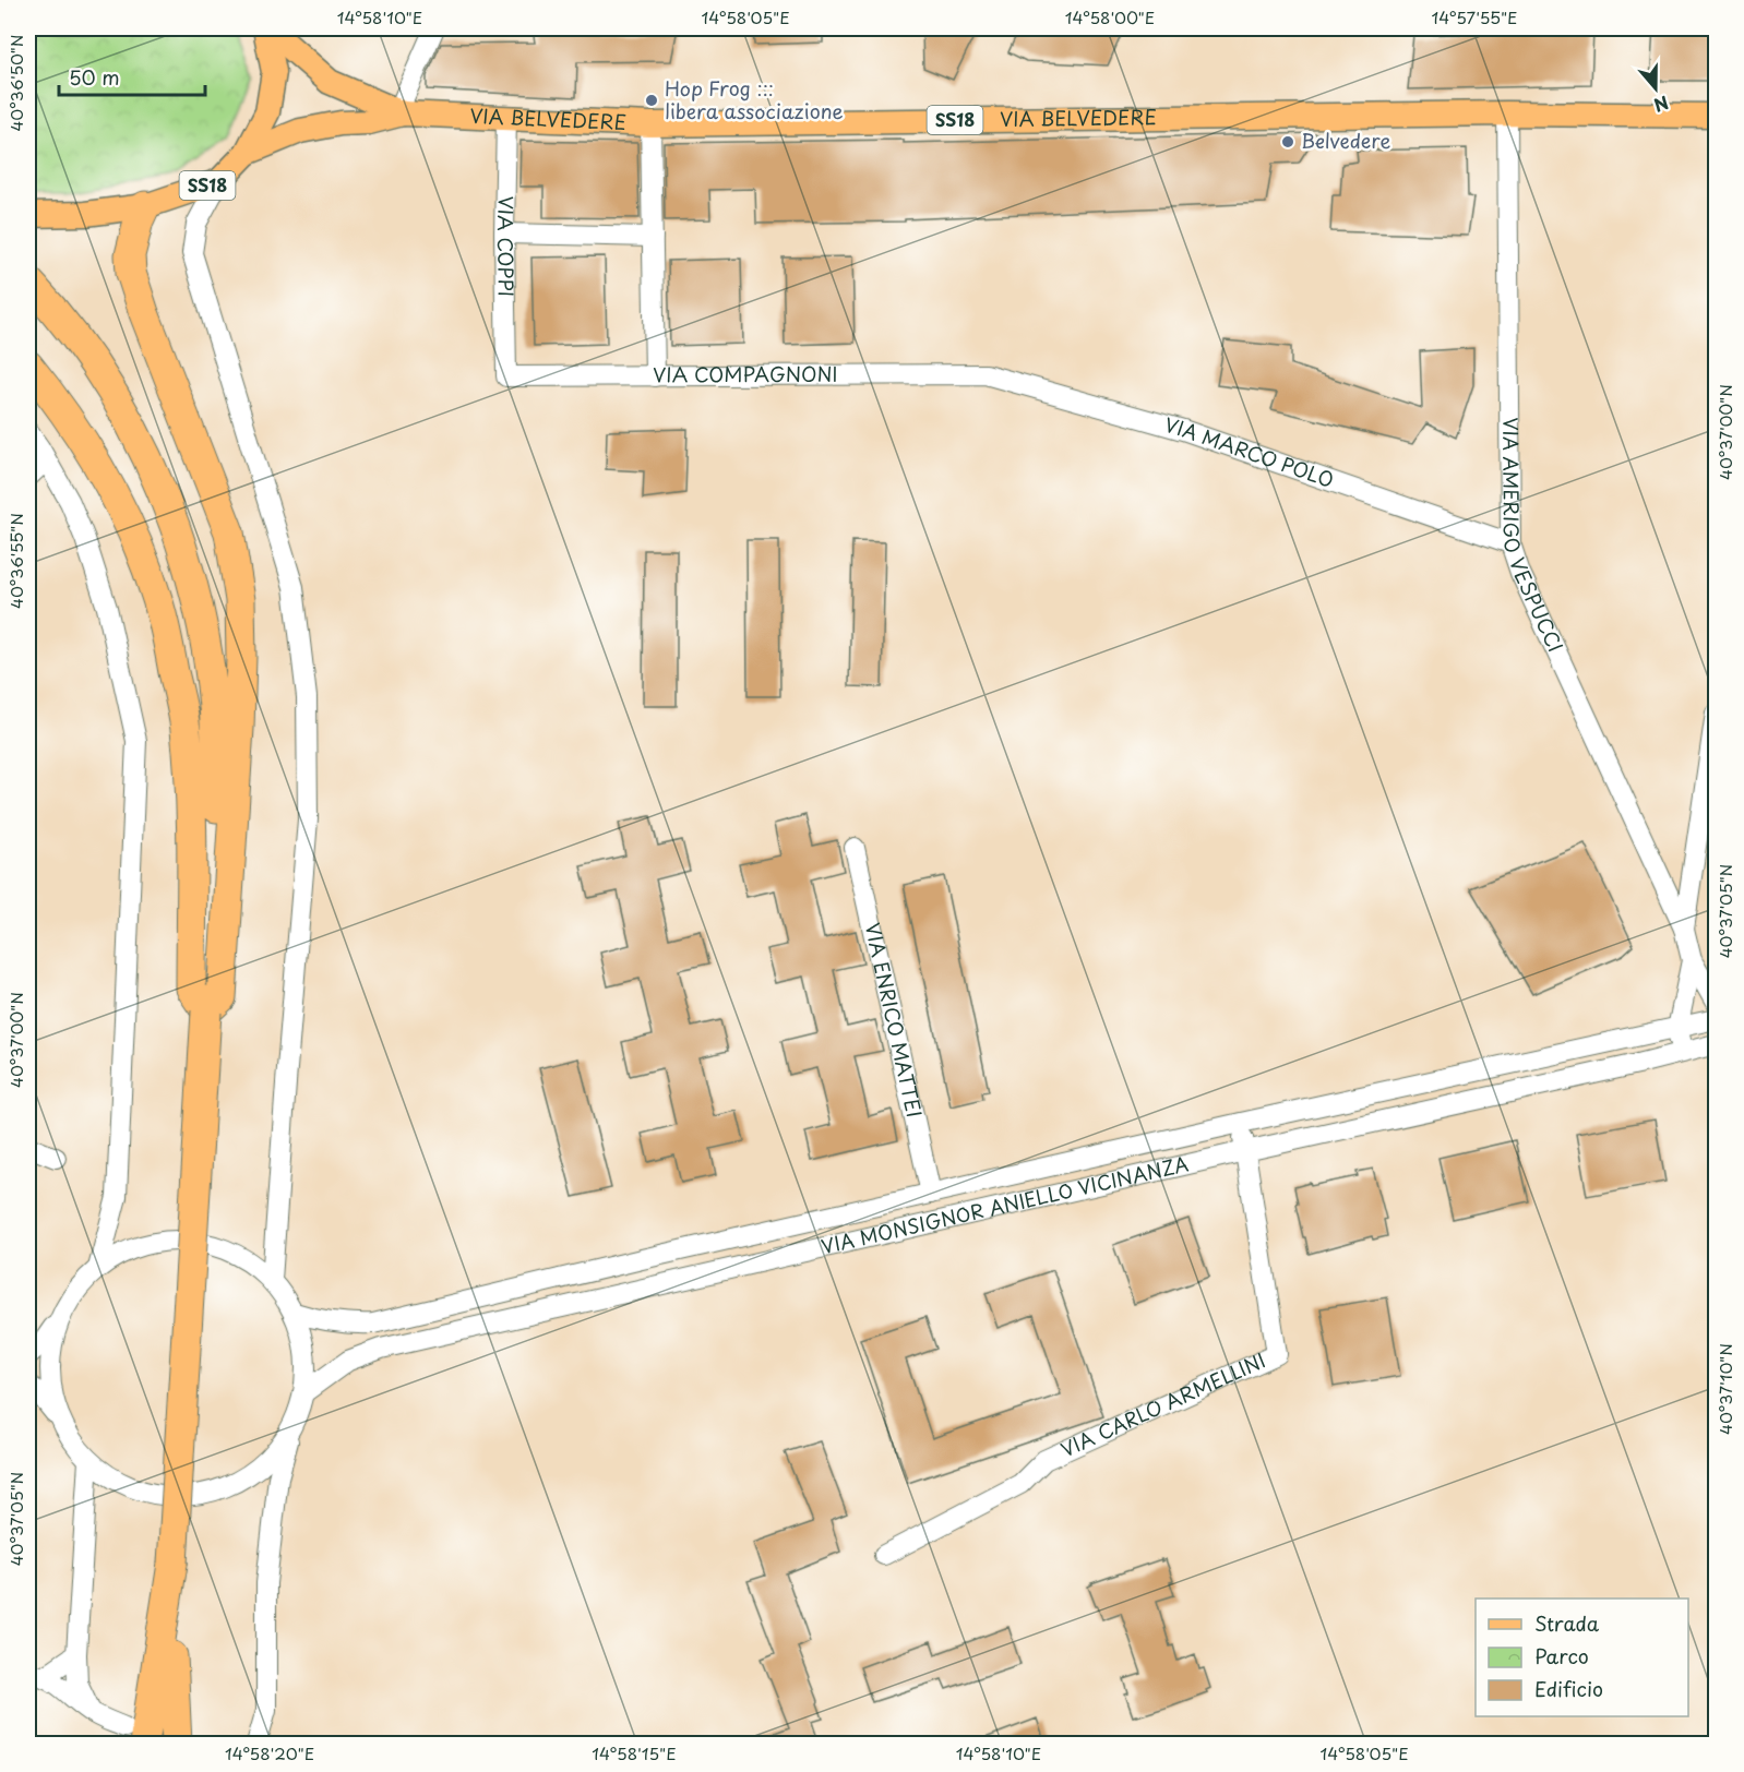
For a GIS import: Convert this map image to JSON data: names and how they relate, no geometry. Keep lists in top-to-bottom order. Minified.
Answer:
{"streets":{"main road":["VIA BELVEDERE","SS18"],"street":["VIA COPPI","VIA COMPAGNONI","VIA MARCO POLO","VIA AMERIGO VESPUCCI","VIA ENRICO MATTEI","VIA MONSIGNOR ANIELLO VICINANZA","VIA CARLO ARMELLINI"]},"crossings":[["VIA BELVEDERE","SS18"],["VIA BELVEDERE","VIA COPPI"],["VIA BELVEDERE","VIA AMERIGO VESPUCCI"],["VIA COPPI","VIA COMPAGNONI"],["VIA COMPAGNONI","VIA MARCO POLO"],["VIA MARCO POLO","VIA AMERIGO VESPUCCI"],["VIA ENRICO MATTEI","VIA MONSIGNOR ANIELLO VICINANZA"],["VIA MONSIGNOR ANIELLO VICINANZA","VIA CARLO ARMELLINI"]],"places":["Hop Frog ::: libera associazione","Belvedere"],"legend":["Strada","Parco","Edificio"],"scale_bar":"50 m","north":"bottom","coordinates":["14°58'10\"E","14°58'05\"E","14°58'00\"E","14°57'55\"E","40°36'50\"N","40°37'00\"N","40°36'55\"N","40°37'05\"N","40°37'10\"N","14°58'20\"E","14°58'15\"E"]}
